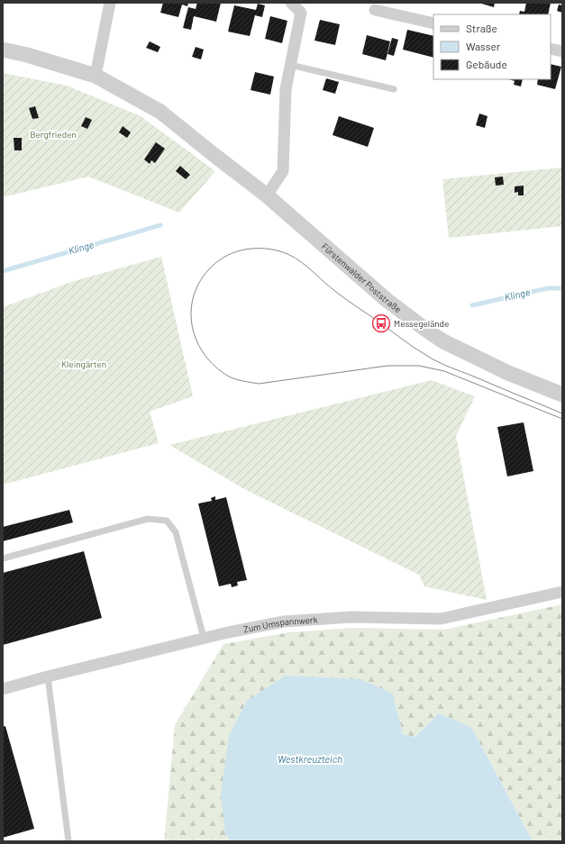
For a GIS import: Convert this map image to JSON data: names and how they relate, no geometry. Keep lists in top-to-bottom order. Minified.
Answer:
{"streets":{"street":["Fürstenwalder Poststraße","Zum Umspannwerk"]},"water":["Klinge","Westkreuzteich"],"parks":["Bergfrieden","Kleingärten"],"places":{"bus stop":["Messegelände"]},"legend":["Straße","Wasser","Gebäude"]}
